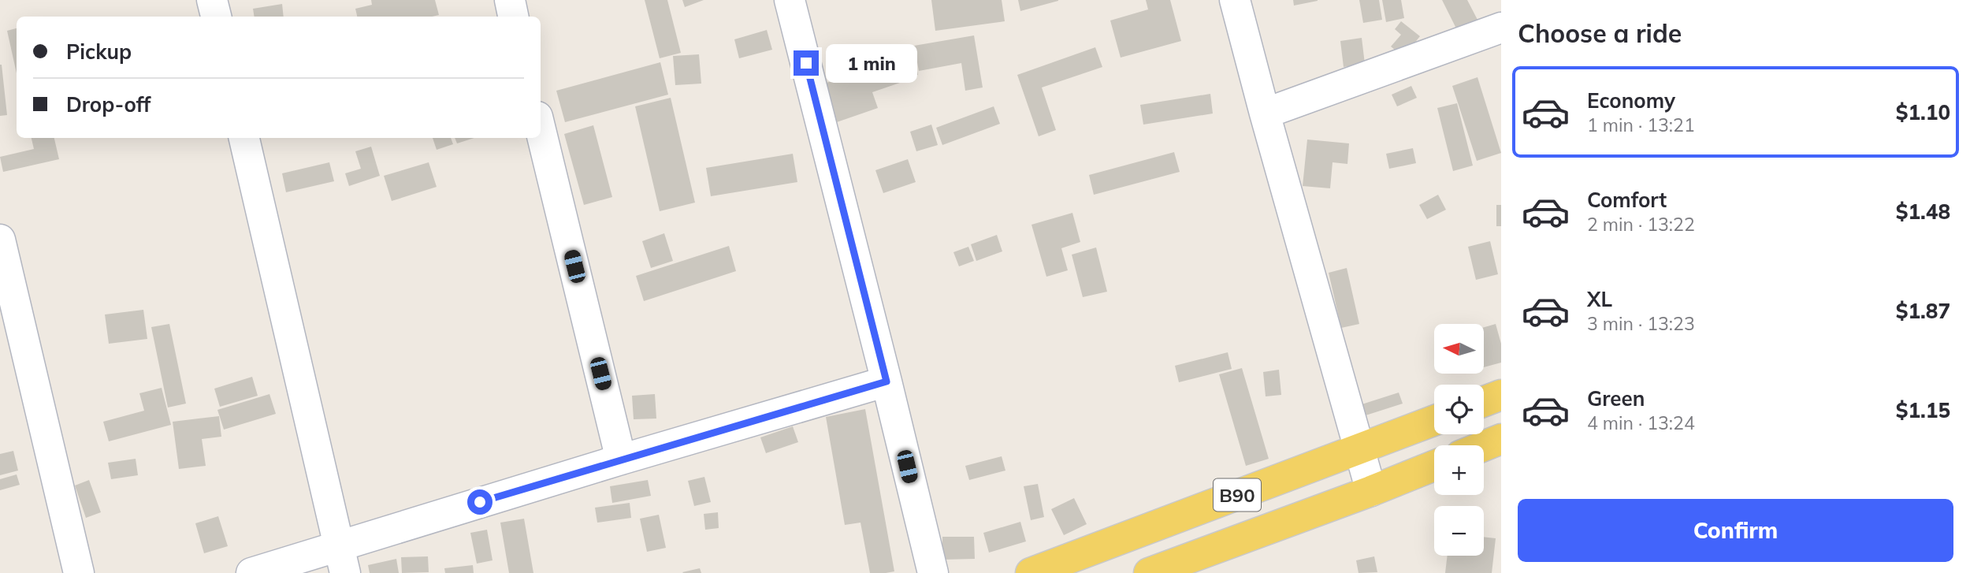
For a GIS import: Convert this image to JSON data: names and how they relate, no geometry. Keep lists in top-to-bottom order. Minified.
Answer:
{"streets":{"main road":["B90"]},"north":"left","page":{"heading":"Choose a ride","banner":["Pickup","Drop-off"],"bubble":"1 min","list":[{"name":"Economy","note":"1 min · 13:21","value":"$1.10"},{"name":"Comfort","note":"2 min · 13:22","value":"$1.48"},{"name":"XL","note":"3 min · 13:23","value":"$1.87"},{"name":"Green","note":"4 min · 13:24","value":"$1.15"}],"map_buttons":["+","−"],"buttons":"Confirm"}}
